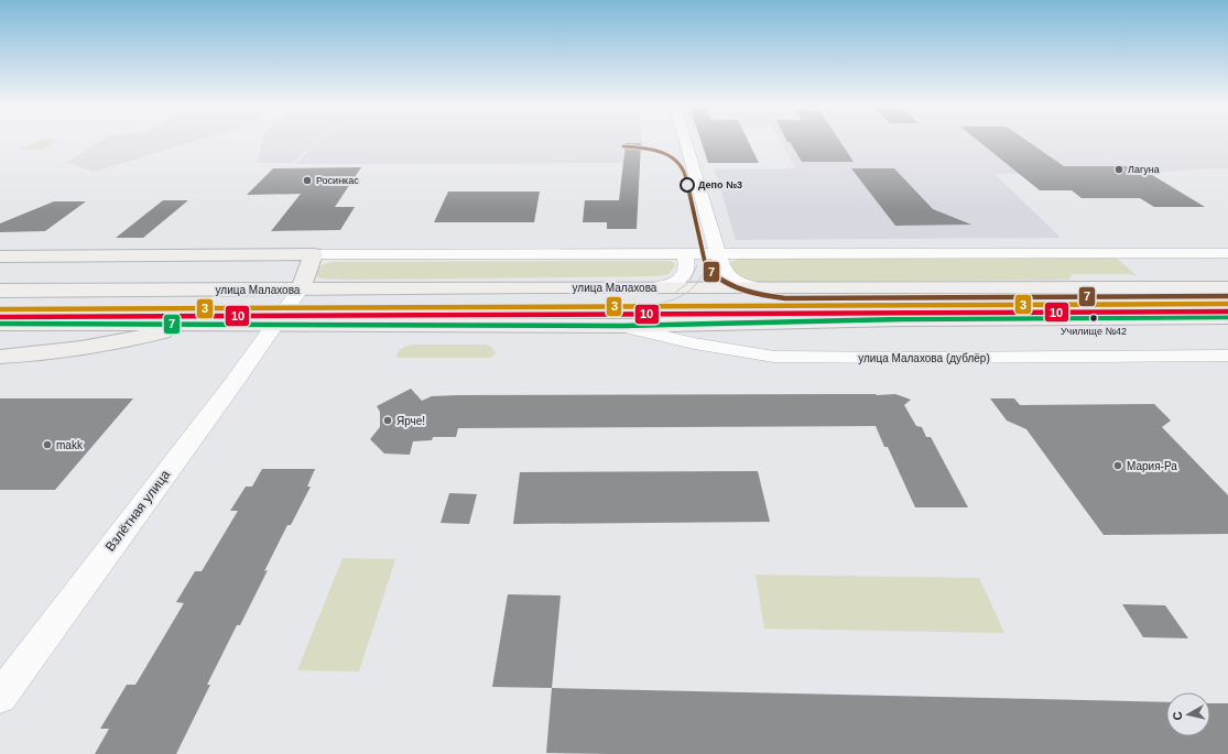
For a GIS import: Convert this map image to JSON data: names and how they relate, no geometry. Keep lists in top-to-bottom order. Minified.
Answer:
{"streets":{"main road":["улица Малахова"],"street":["улица Малахова (дублёр)","Взлётная улица"]},"crossings":[["улица Малахова","Взлётная улица"]],"places":["Лагуна","Росинкас","Депо №3","Училище №42","Ярче!","makk","Мария-Ра"],"lines":["transit line 7","transit line 3","transit line 10"],"north":"left"}
